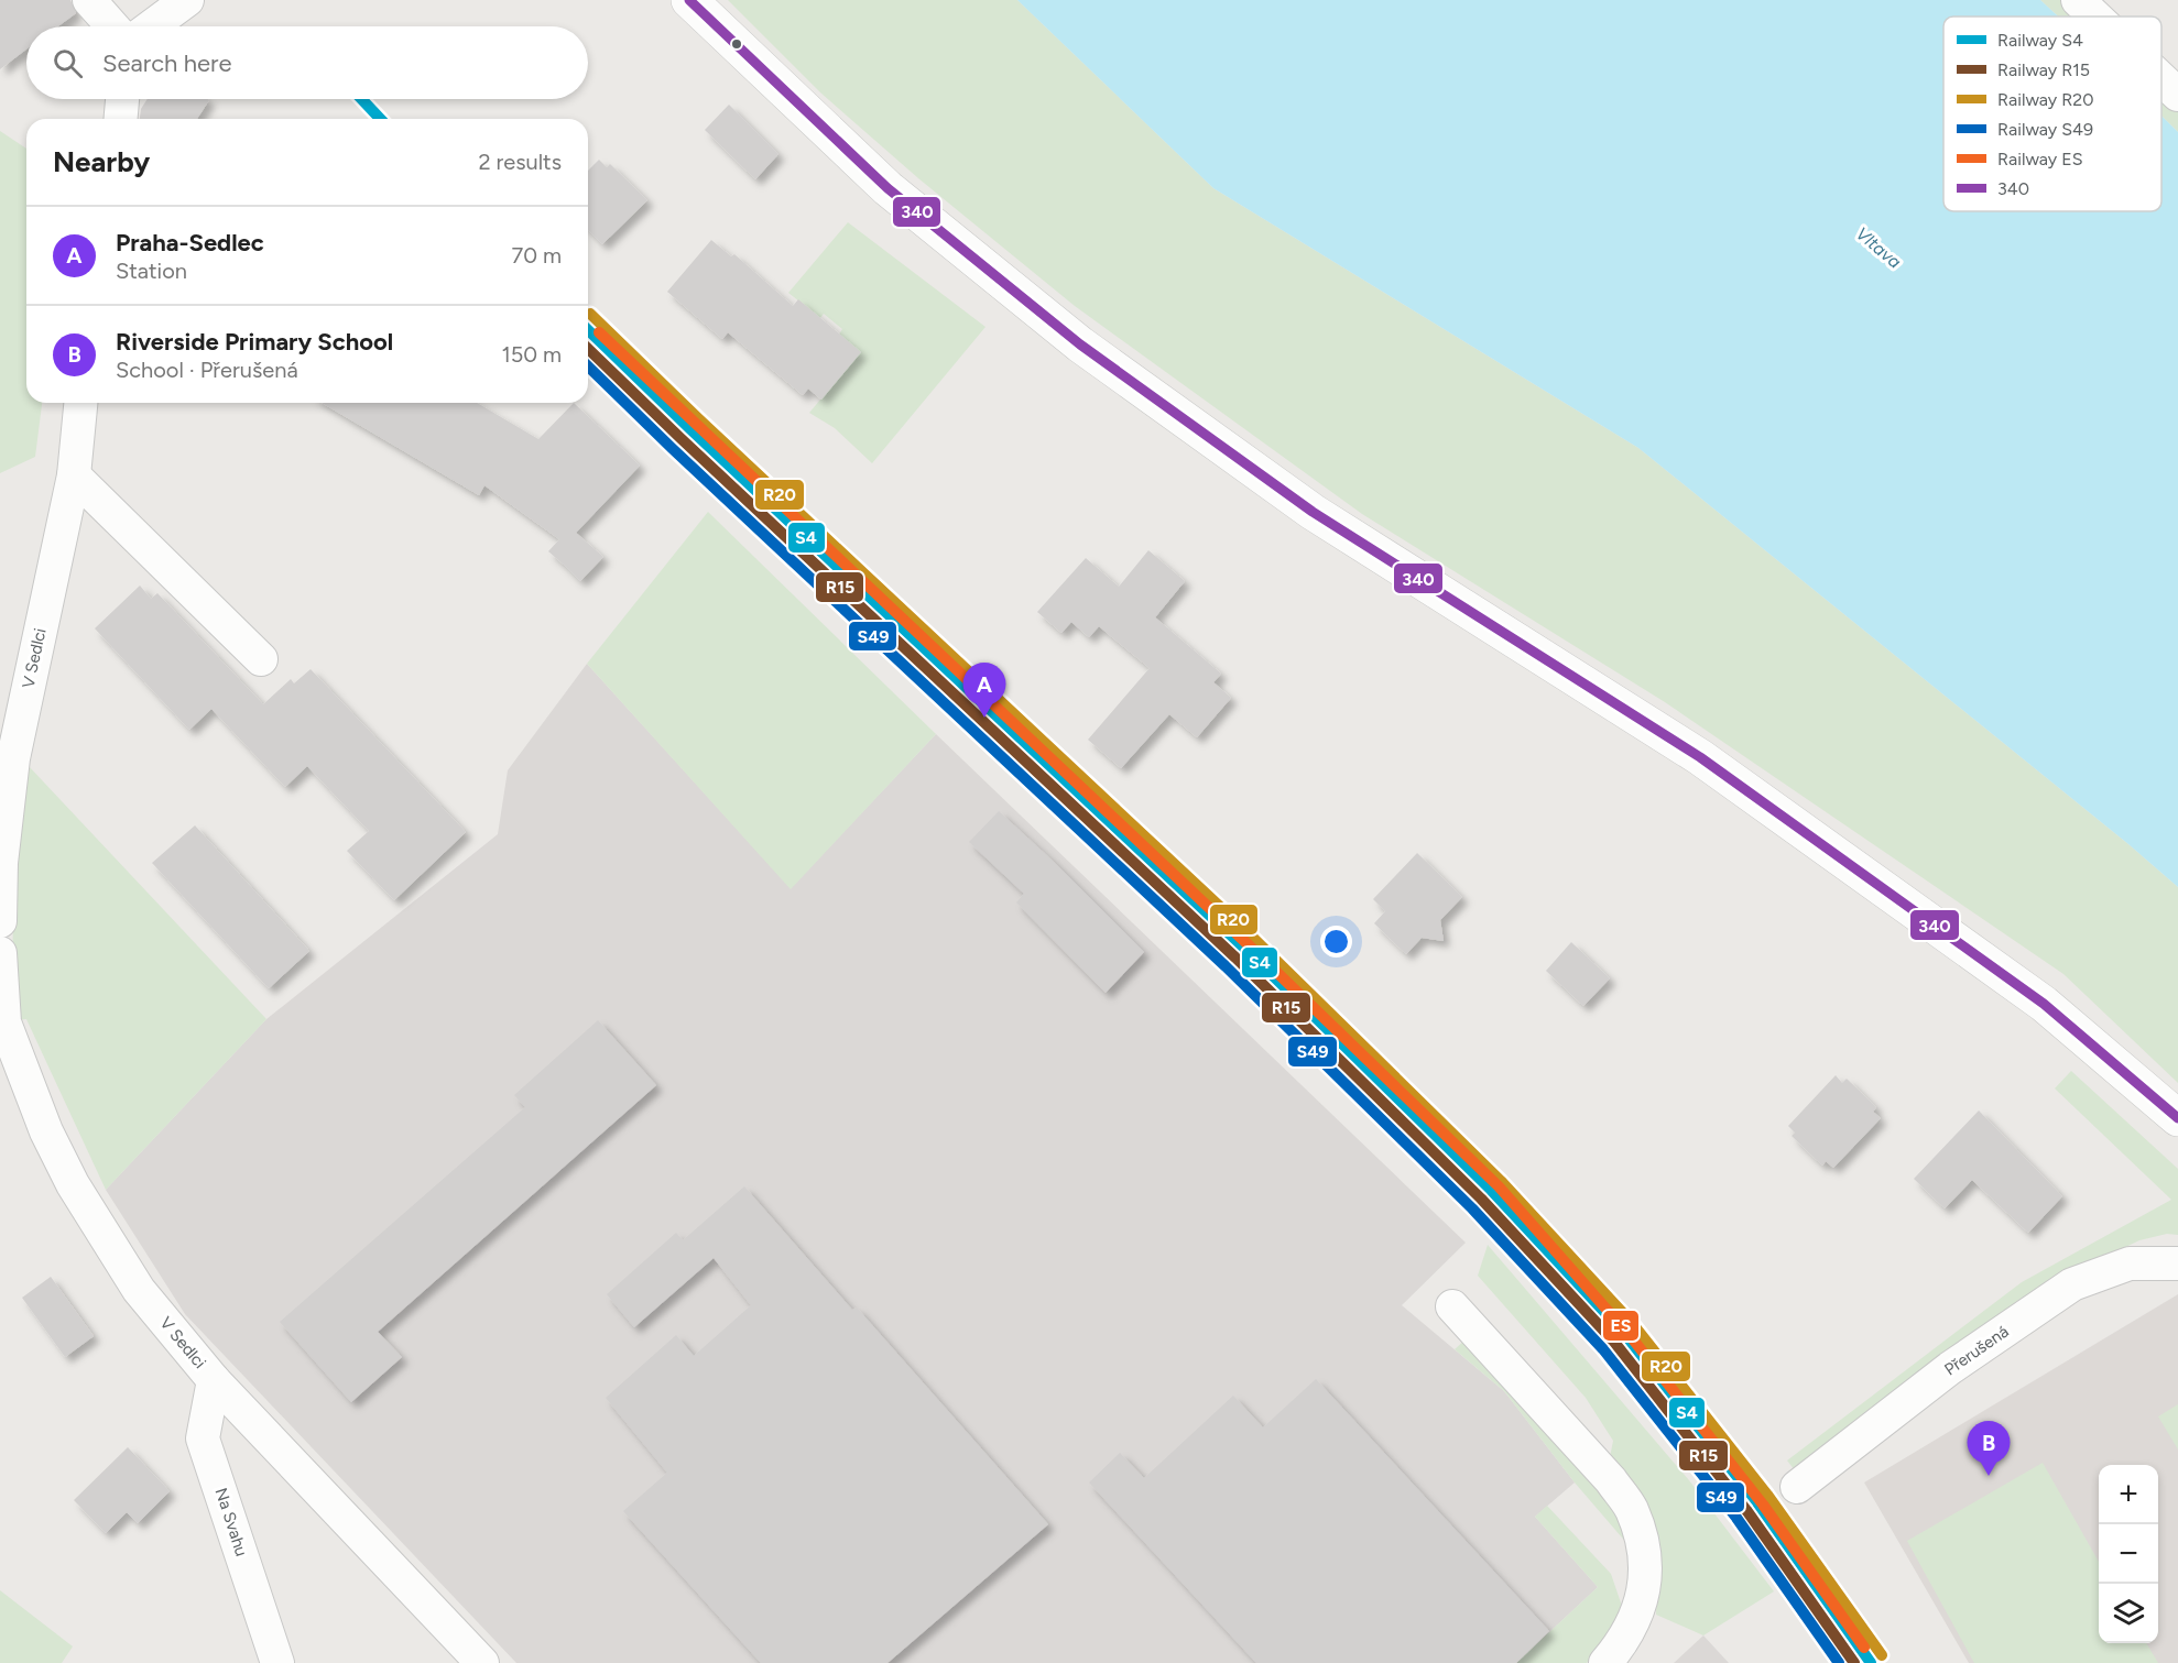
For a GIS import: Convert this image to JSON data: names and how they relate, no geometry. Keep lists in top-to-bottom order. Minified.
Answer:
{"streets":{"street":["V Sedlci","Přerušená","Na Svahu"]},"crossings":[["V Sedlci","Na Svahu"]],"water":["Vltava"],"lines":["transit line 340","rail line S4","rail line R20","rail line ES","rail line R15","rail line S49"],"legend":["Railway S4","Railway R15","Railway R20","Railway S49","Railway ES","340"],"page":{"search":"Search here","heading":["Nearby","2 results"],"list":[{"mark":"A","name":"Praha-Sedlec","note":"Station","value":"70 m"},{"mark":"B","name":"Riverside Primary School","note":"School · Přerušená","value":"150 m"}],"pins":["A","B"],"map_buttons":["+","−"]}}
